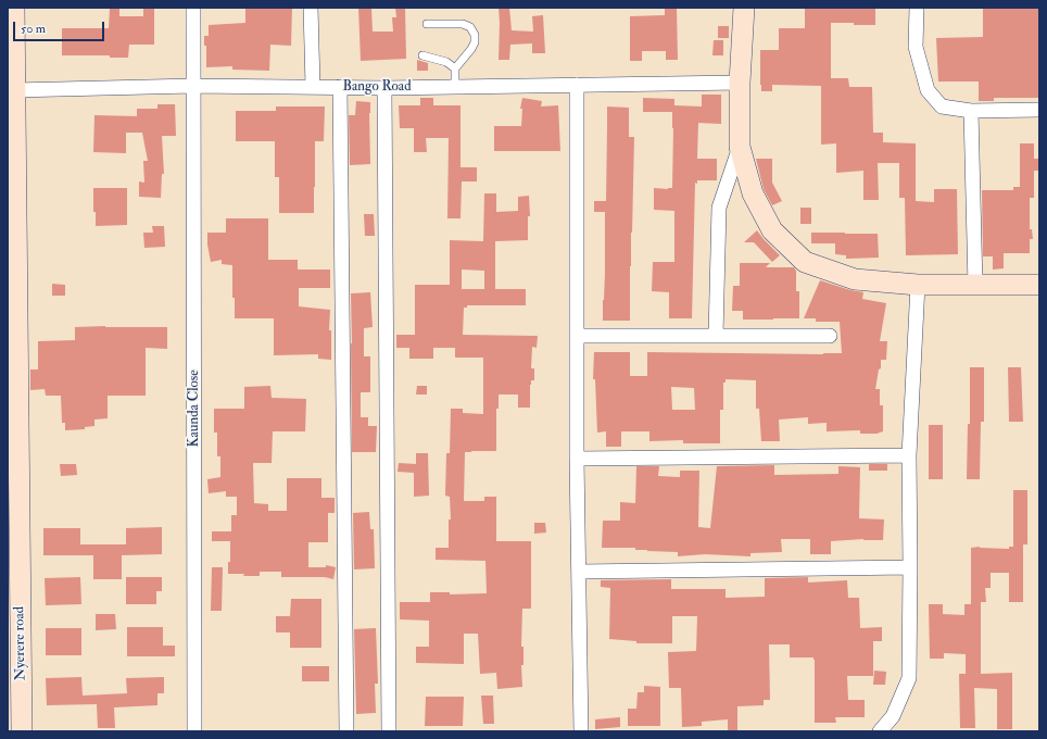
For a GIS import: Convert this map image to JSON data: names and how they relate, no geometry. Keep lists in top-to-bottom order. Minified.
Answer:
{"streets":{"street":["Bango Road","Kaunda Close","Nyerere road"]},"crossings":[["Bango Road","Kaunda Close"],["Bango Road","Nyerere road"]],"scale_bar":"50 m"}
